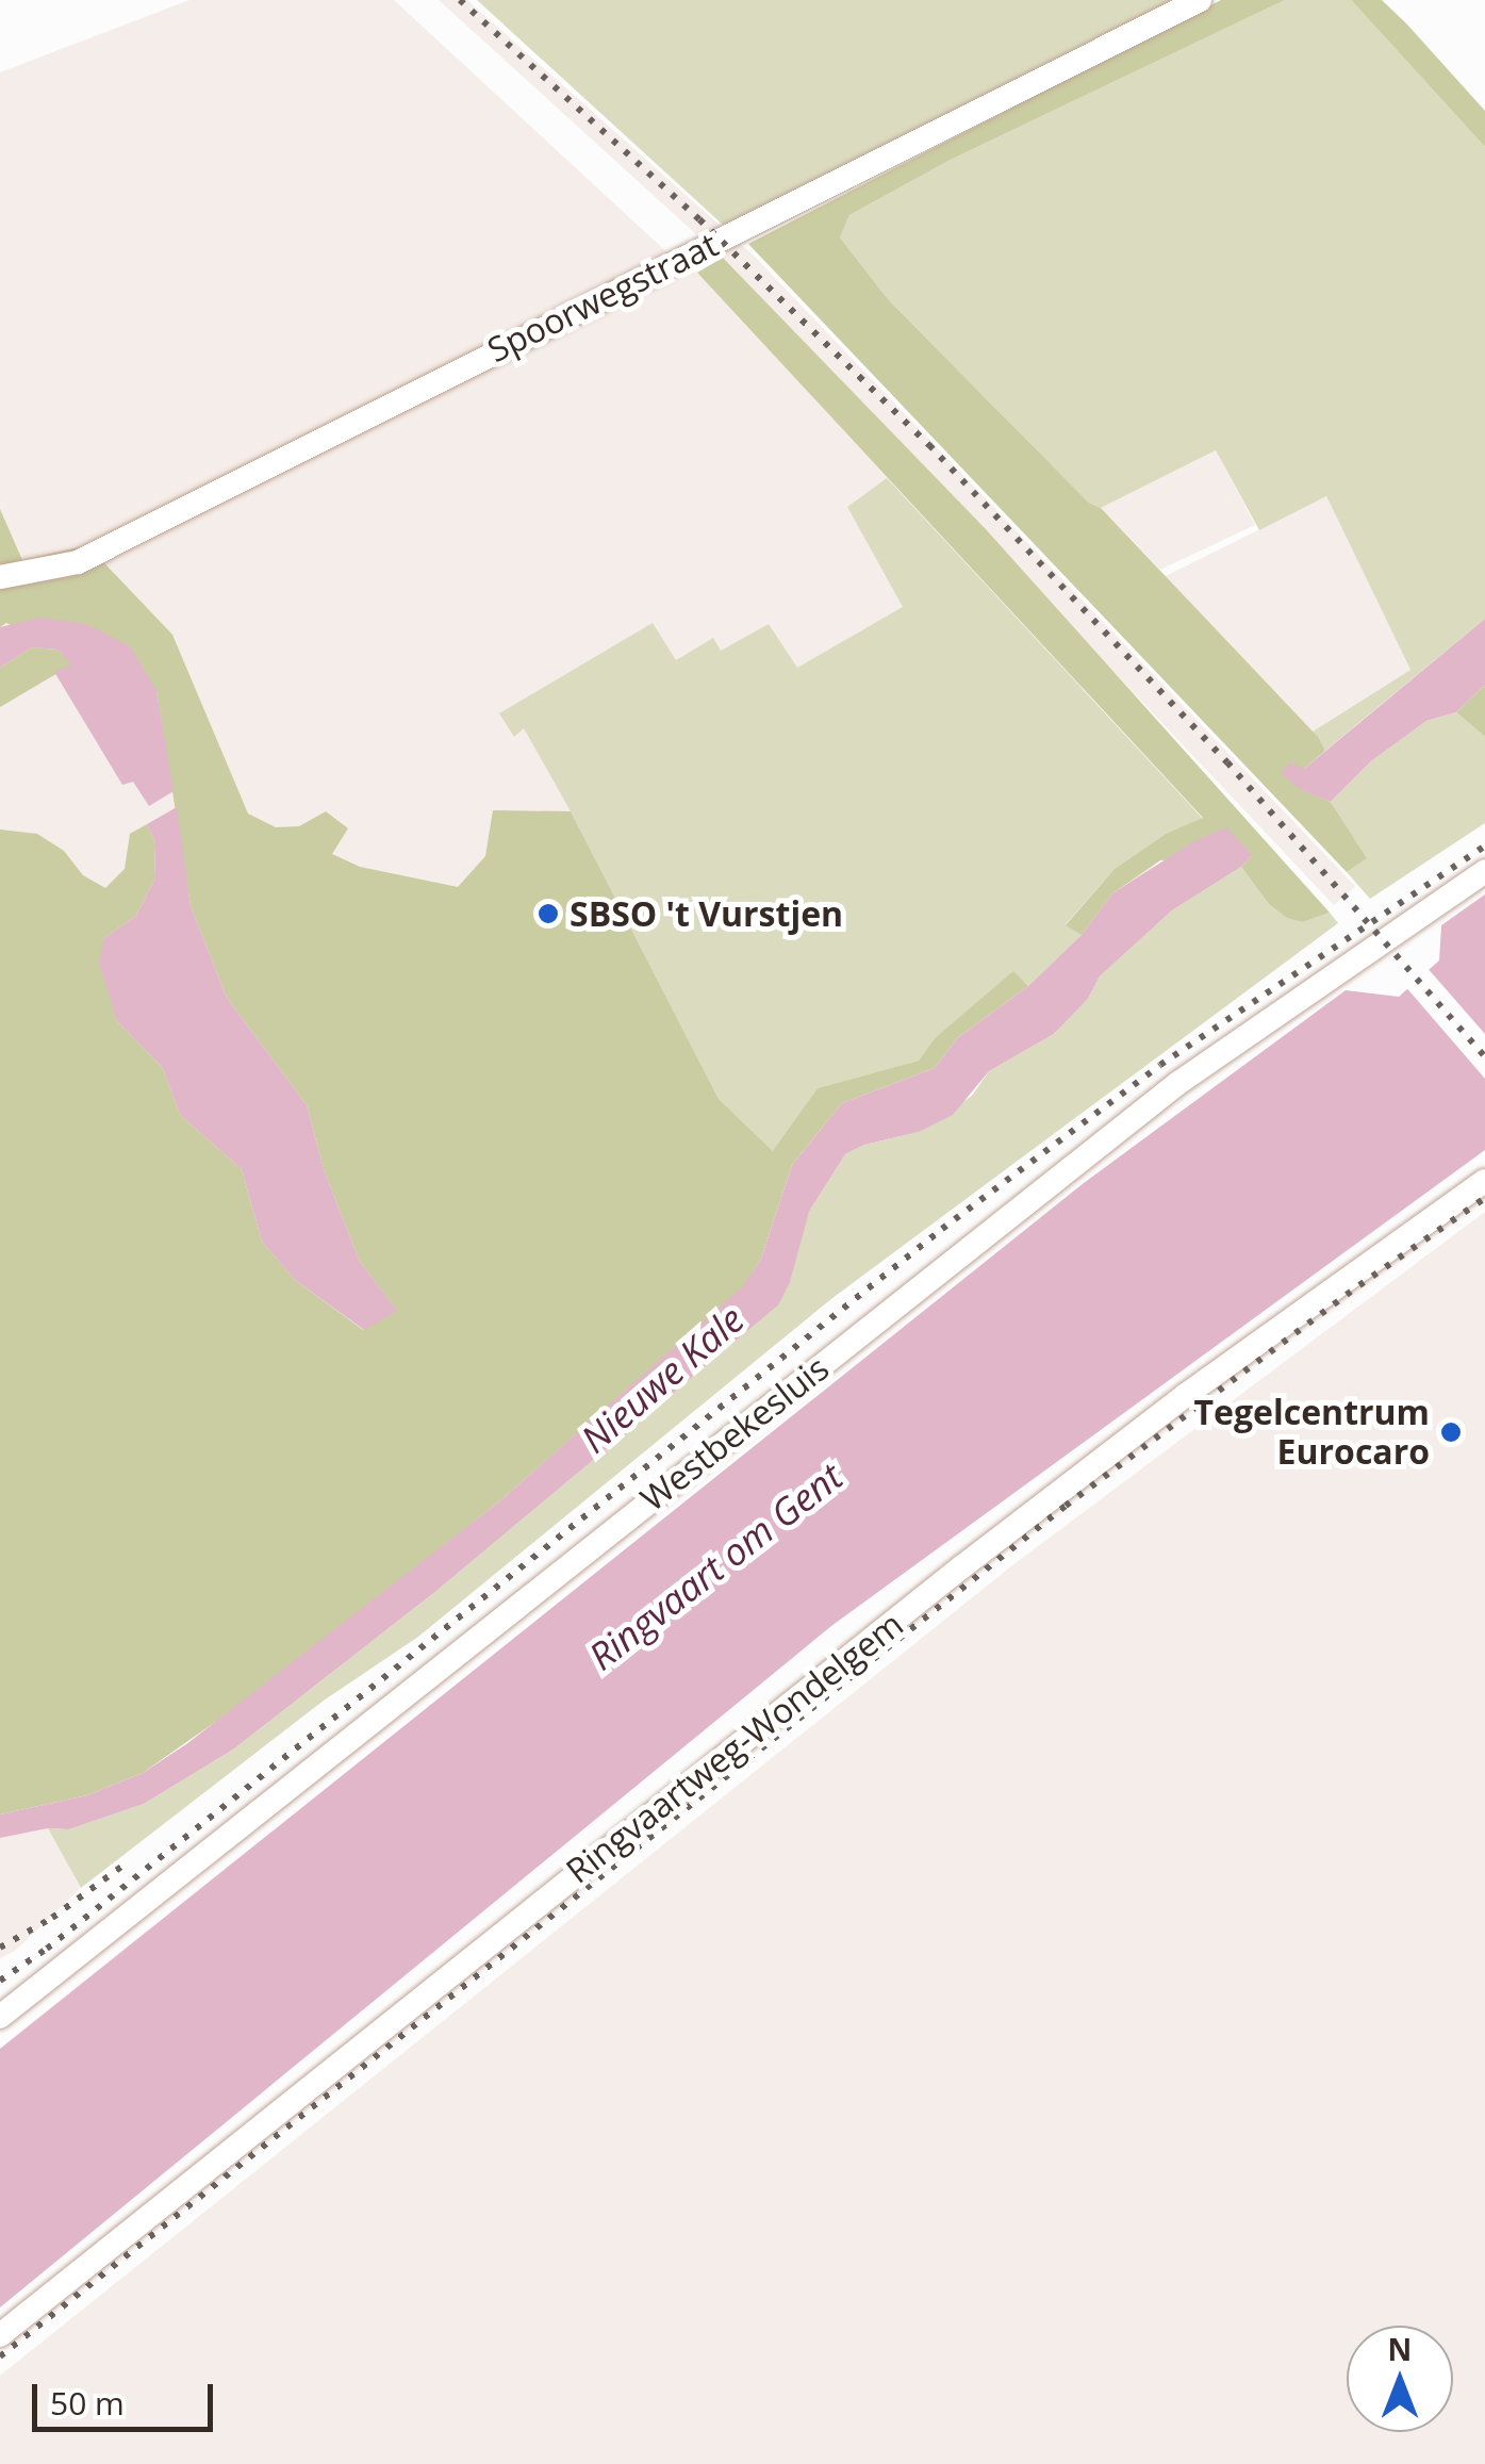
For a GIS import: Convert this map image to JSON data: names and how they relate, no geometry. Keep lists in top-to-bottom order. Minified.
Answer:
{"streets":{"street":["Spoorwegstraat","Westbekesluis","Ringvaartweg-Wondelgem"]},"water":["Nieuwe Kale","Ringvaart om Gent"],"places":["SBSO 't Vurstjen","Tegelcentrum Eurocaro"],"scale_bar":"50 m","north":"top"}
